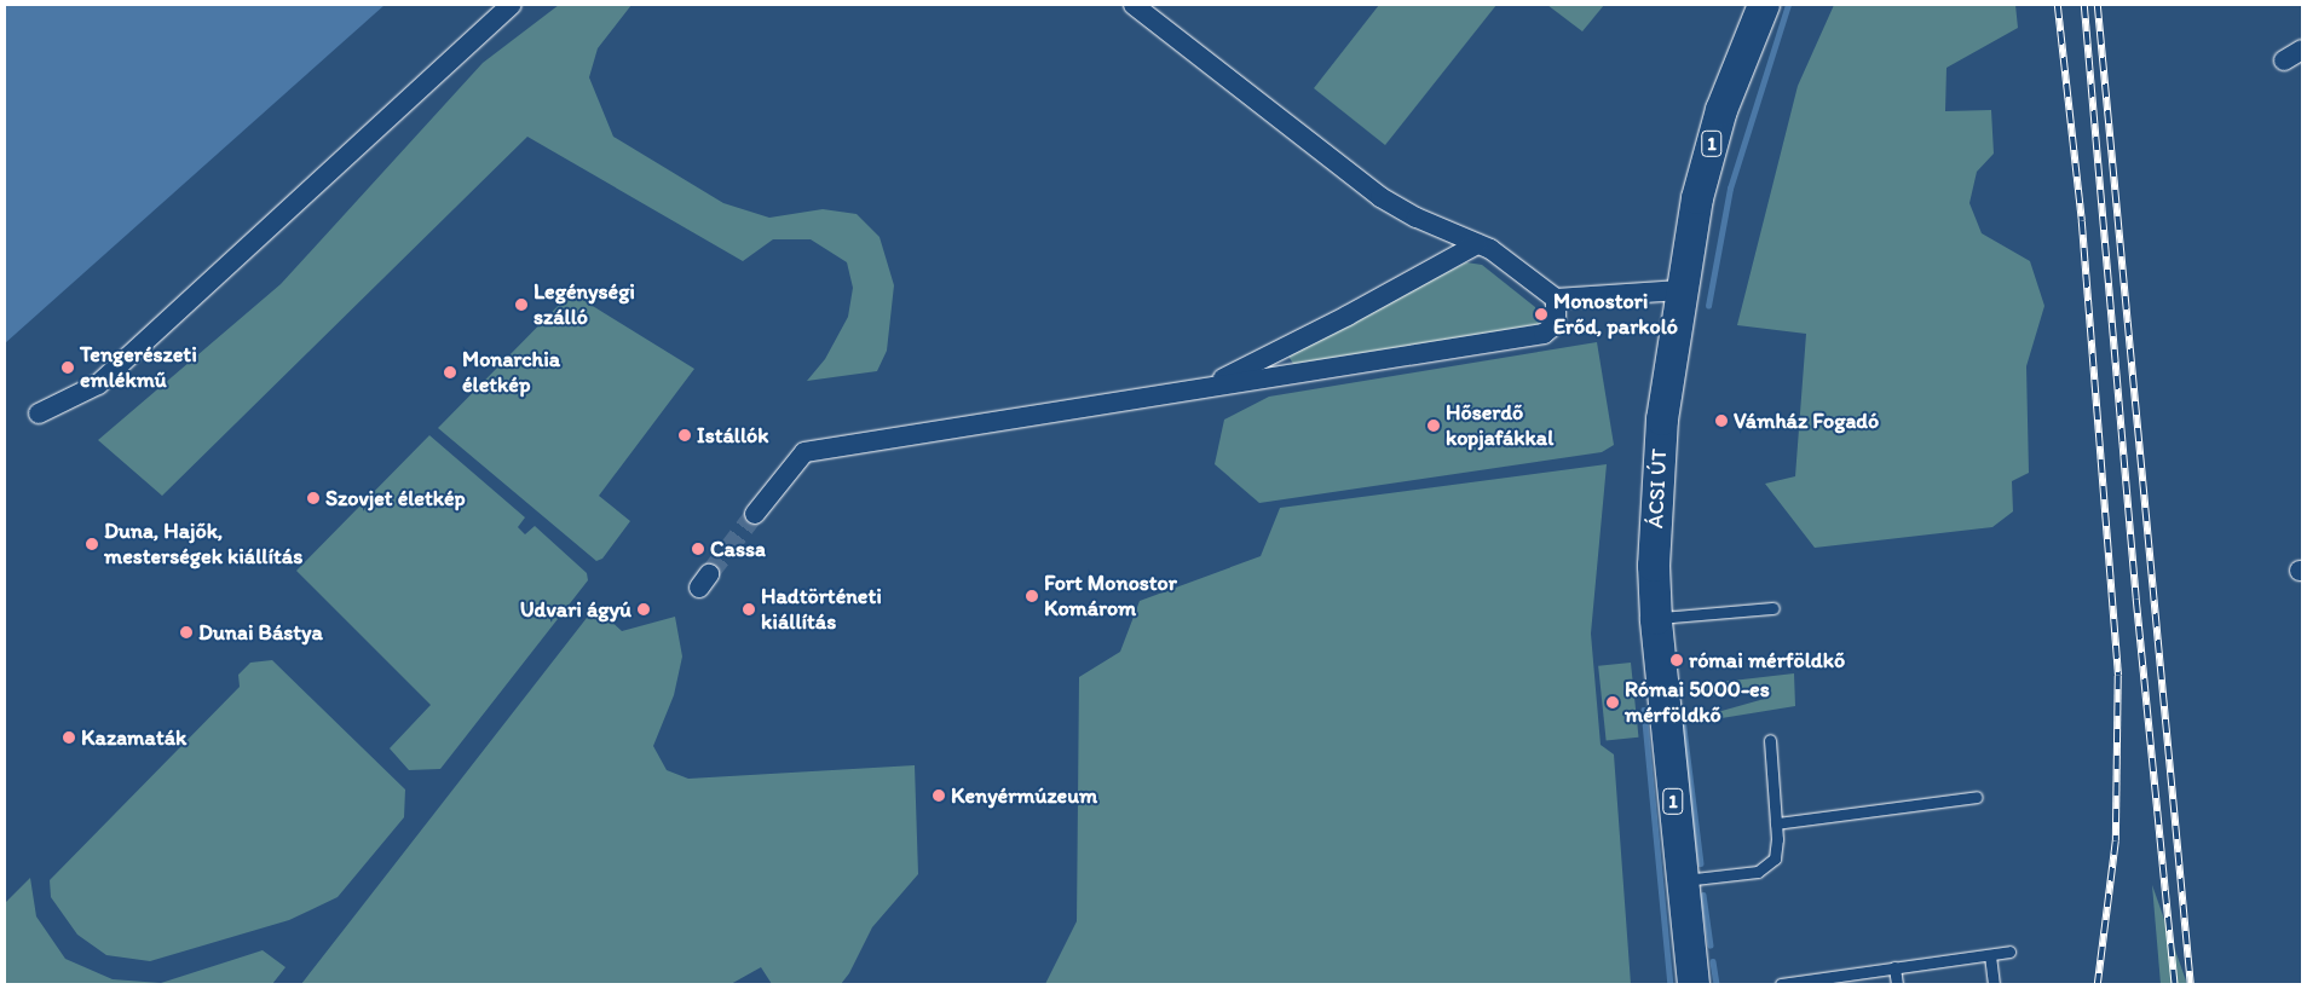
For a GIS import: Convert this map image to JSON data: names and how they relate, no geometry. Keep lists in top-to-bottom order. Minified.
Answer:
{"streets":{"main road":["1","ÁCSI ÚT"]},"places":["Legénységi szálló","Monostori Erőd, parkoló","Tengerészeti emlékmű","Monarchia életkép","Vámház Fogadó","Hőserdő kopjafákkal","Istállók","Szovjet életkép","Duna, Hajők, mesterségek kiállítás","Cassa","Fort Monostor Komárom","Udvari ágyú","Hadtörténeti kiállítás","Dunai Bástya","római mérföldkő","Római 5000-es mérföldkő","Kazamaták","Kenyérmúzeum"]}
